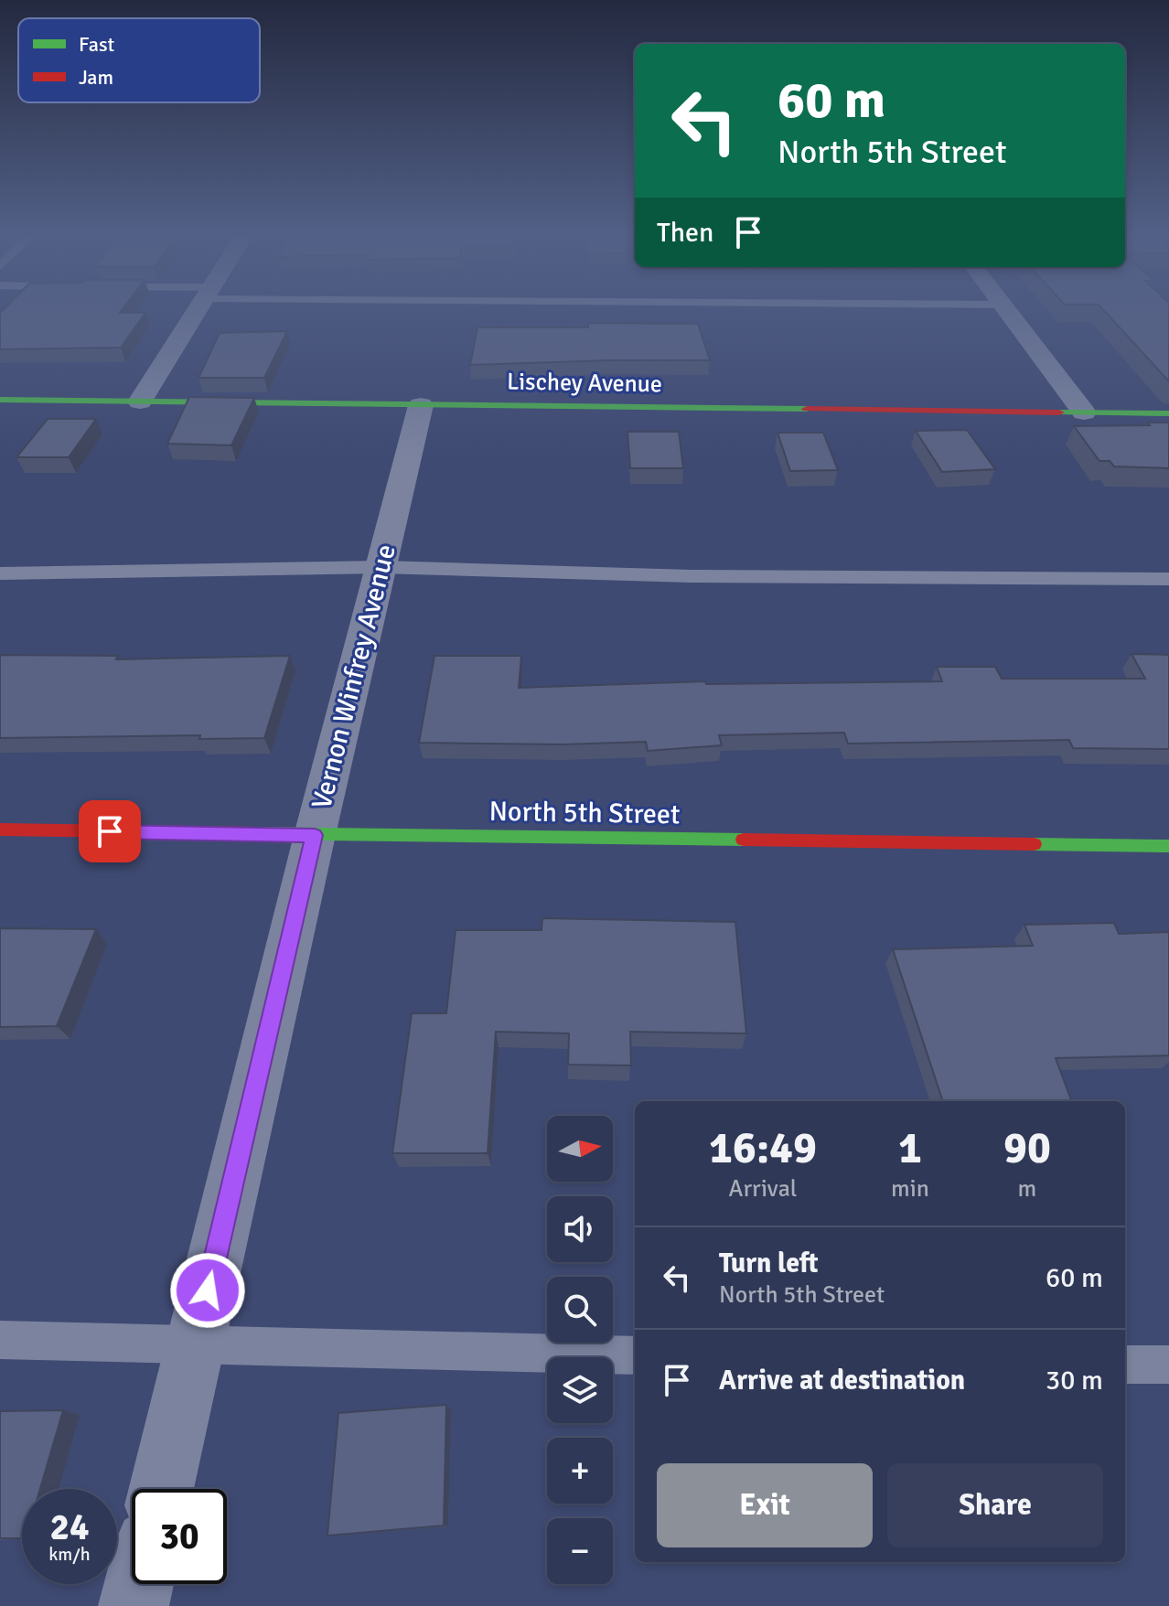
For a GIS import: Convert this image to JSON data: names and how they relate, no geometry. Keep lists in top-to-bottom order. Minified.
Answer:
{"streets":{"street":["Lischey Avenue","Vernon Winfrey Avenue","North 5th Street"]},"crossings":[["Lischey Avenue","Vernon Winfrey Avenue"],["Vernon Winfrey Avenue","North 5th Street"]],"legend":["Fast","Jam"],"north":"right","page":{"turn":["60 m","North 5th Street"],"then":"Then","eta":["16:49","Arrival","1","min","90","m"],"map_buttons":["+","−"],"list":[{"name":"Turn left","note":"North 5th Street","value":"60 m"},{"name":"Arrive at destination","value":"30 m"}],"buttons":["Exit","Share"],"speed":"24 km/h","limit":"30"}}
